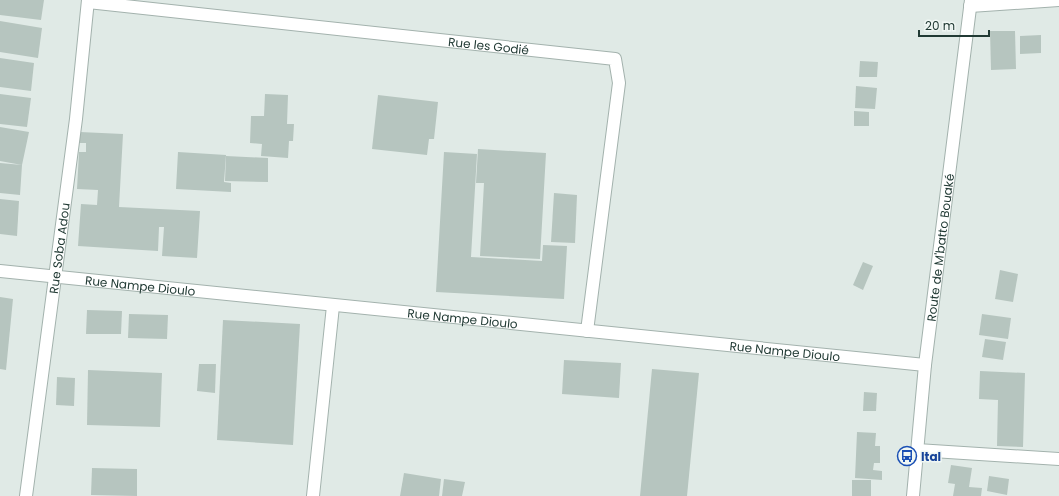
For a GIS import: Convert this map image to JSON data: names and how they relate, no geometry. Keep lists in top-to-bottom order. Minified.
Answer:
{"streets":{"street":["Rue les Godié","Rue Soba Adou","Route de M'batto Bouaké","Rue Nampe Dioulo"]},"crossings":[["Rue les Godié","Rue Soba Adou"],["Rue les Godié","Rue Nampe Dioulo"],["Rue Soba Adou","Rue Nampe Dioulo"],["Route de M'batto Bouaké","Rue Nampe Dioulo"]],"places":{"bus stop":["Ital"]},"scale_bar":"20 m"}
